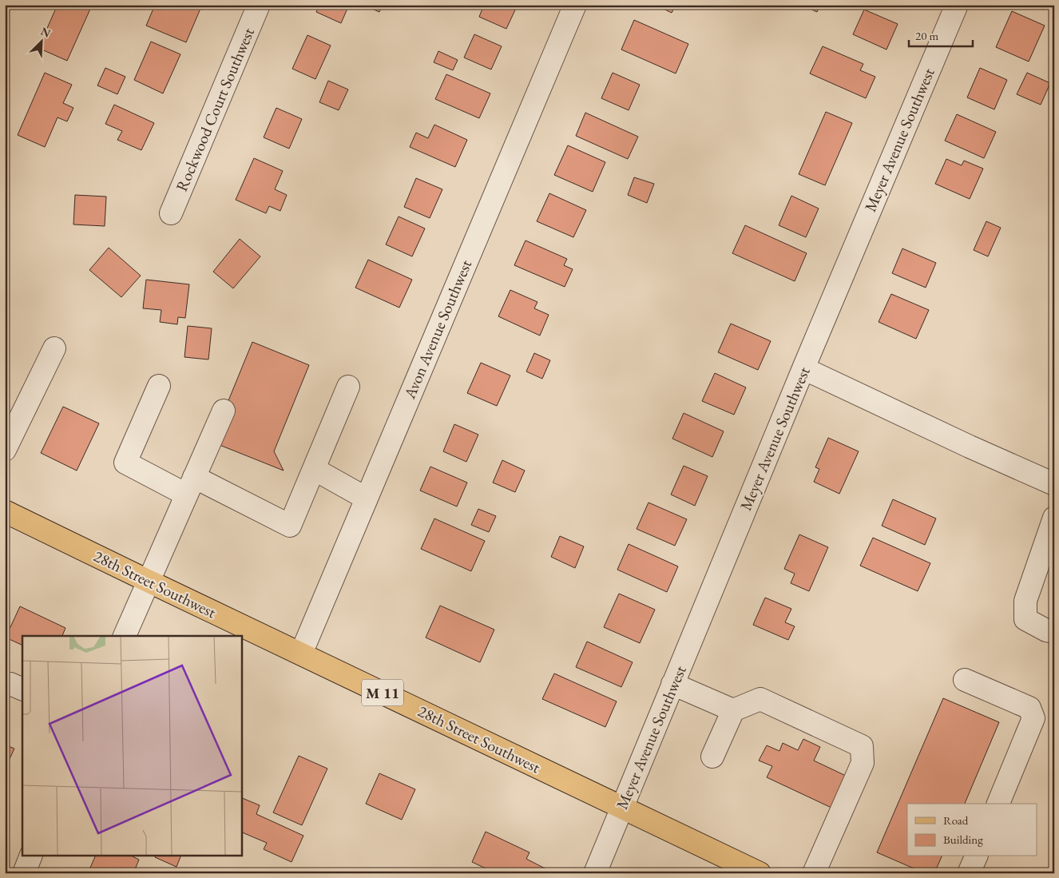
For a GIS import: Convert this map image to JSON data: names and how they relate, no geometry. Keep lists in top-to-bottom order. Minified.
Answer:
{"streets":{"main road":["28th Street Southwest","M 11"],"street":["Rockwood Court Southwest","Meyer Avenue Southwest","Avon Avenue Southwest"]},"crossings":[["Meyer Avenue Southwest","28th Street Southwest"],["Avon Avenue Southwest","28th Street Southwest"]],"legend":["Road","Building"],"scale_bar":"20 m","north":"top right"}
